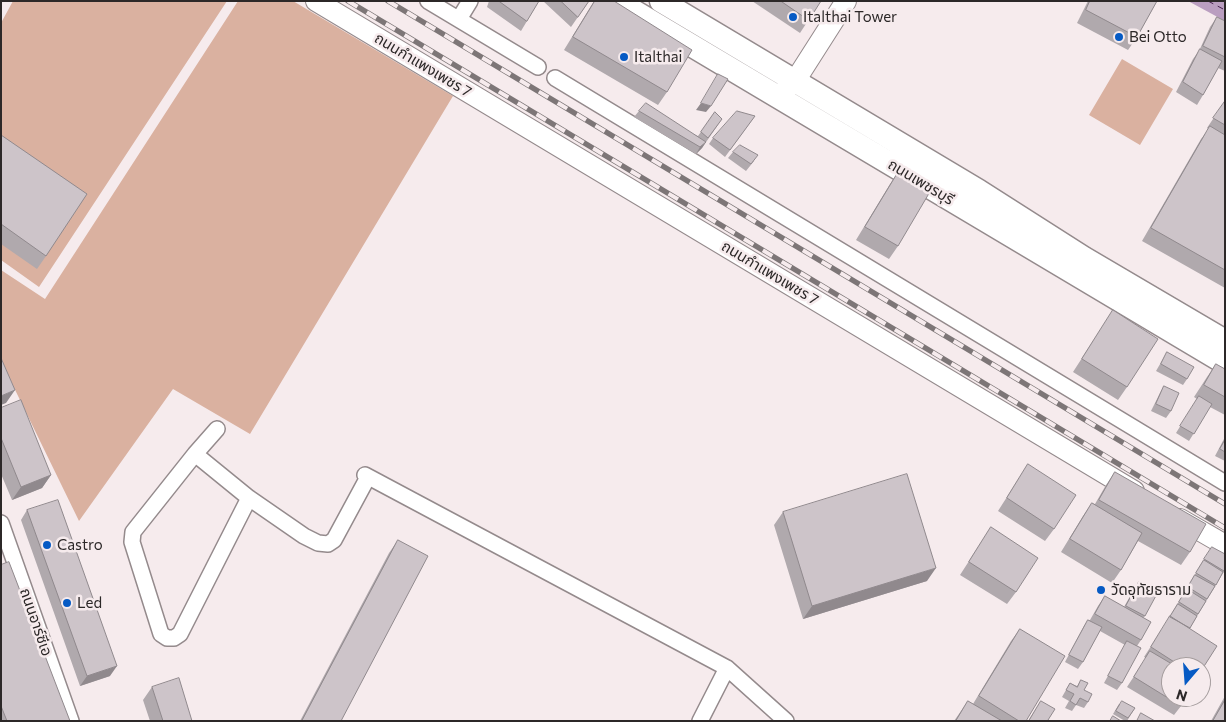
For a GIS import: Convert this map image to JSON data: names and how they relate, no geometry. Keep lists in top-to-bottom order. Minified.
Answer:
{"streets":{"main road":["ถนนเพชรบุรี"],"street":["ถนนกำแพงเพชร 7","ถนนอาร์ซีเอ"]},"places":["Italthai Tower","Bei Otto","Italthai","Castro","วัดอุทัยธาราม","Led"],"north":"bottom"}
